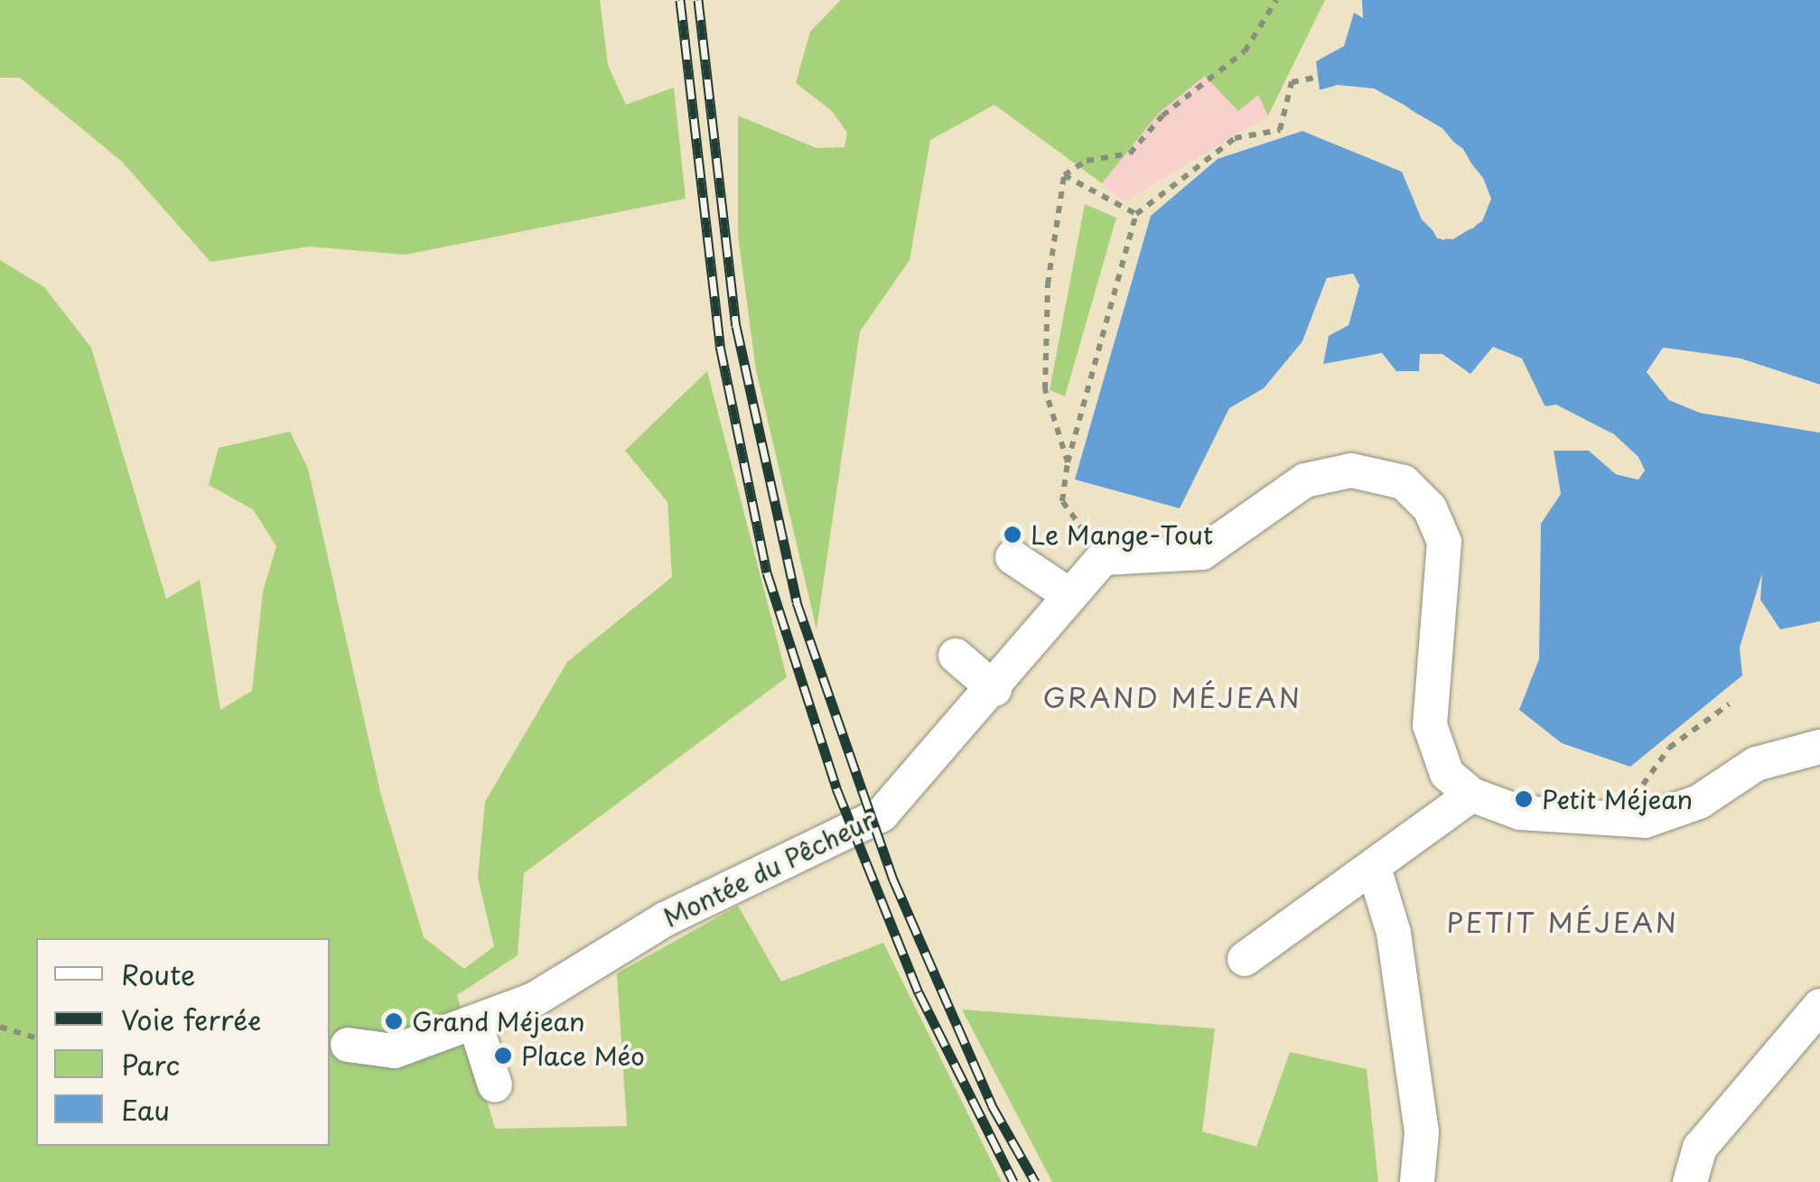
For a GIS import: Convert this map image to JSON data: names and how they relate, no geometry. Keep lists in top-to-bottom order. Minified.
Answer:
{"streets":{"street":["Montée du Pêcheur"]},"districts":["GRAND MÉJEAN","PETIT MÉJEAN"],"places":["Le Mange-Tout","Petit Méjean","Grand Méjean","Place Méo"],"legend":["Route","Voie ferrée","Parc","Eau"]}
